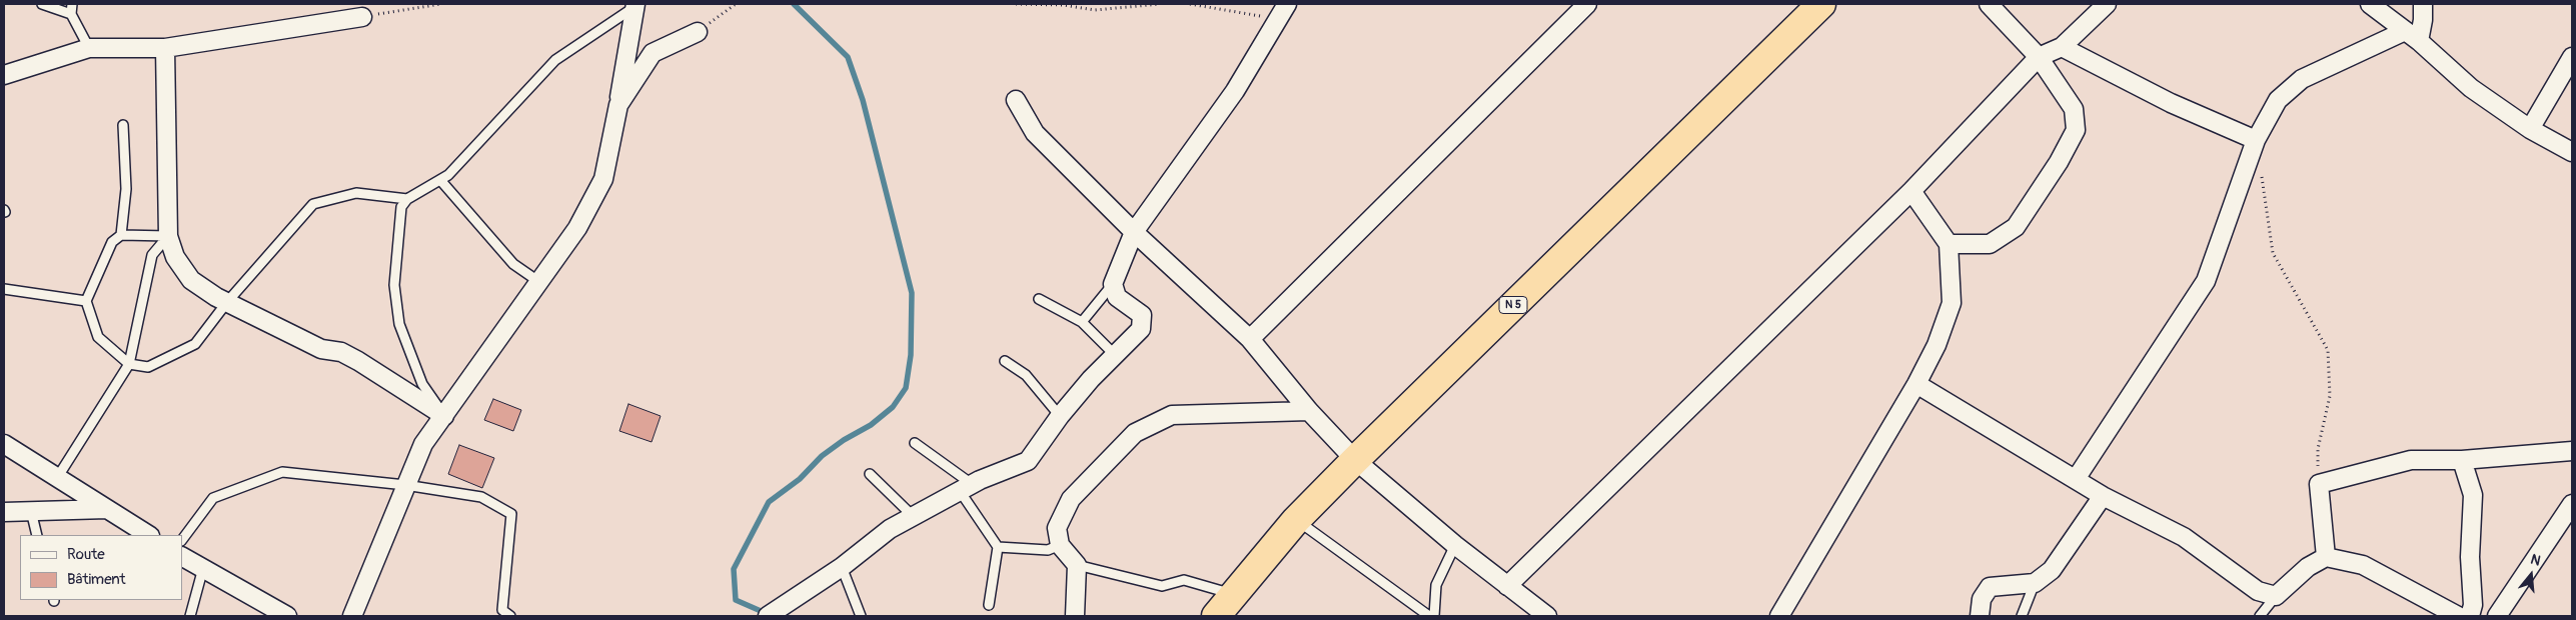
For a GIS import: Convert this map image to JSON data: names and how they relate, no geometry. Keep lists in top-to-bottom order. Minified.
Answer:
{"streets":{"highway":["N 5"]},"legend":["Route","Bâtiment"],"north":"top"}
